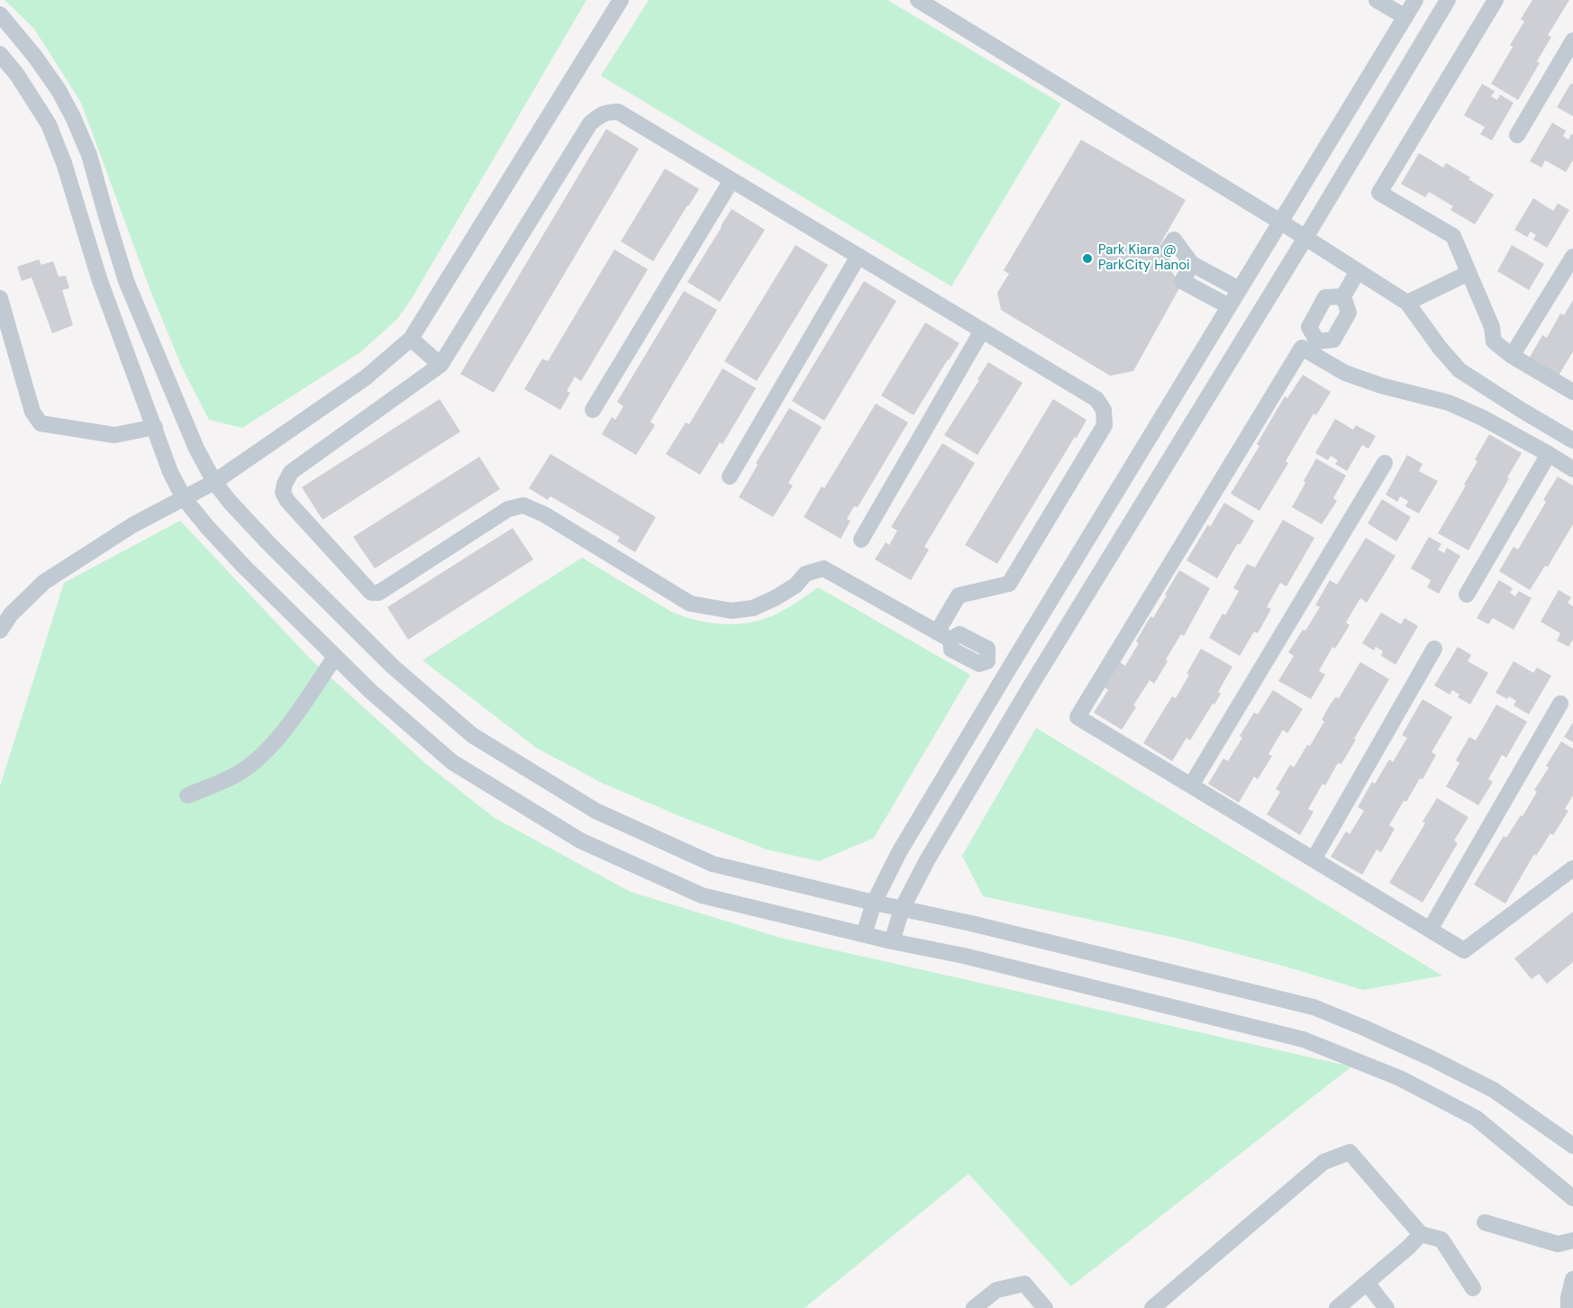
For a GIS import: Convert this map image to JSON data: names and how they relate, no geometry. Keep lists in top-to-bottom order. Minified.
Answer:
{"places":["Park Kiara @ ParkCity Hanoi"]}
